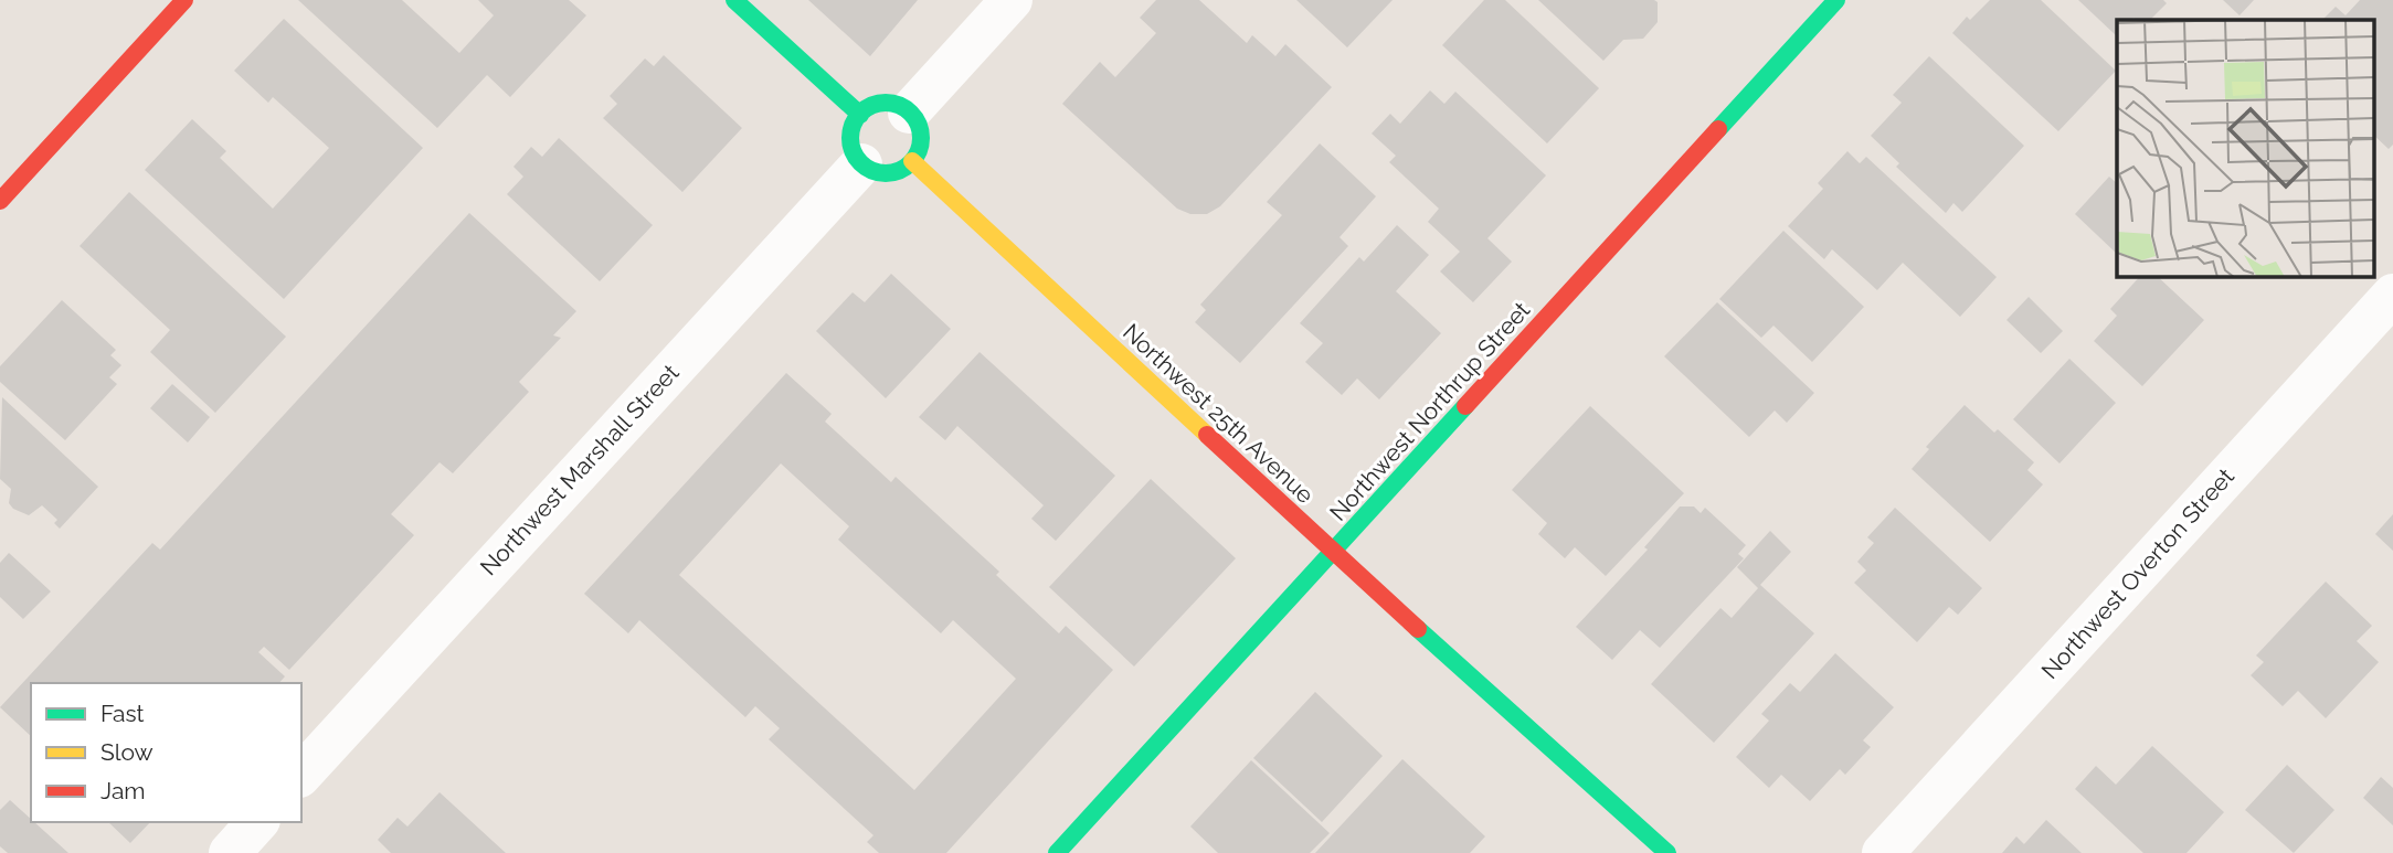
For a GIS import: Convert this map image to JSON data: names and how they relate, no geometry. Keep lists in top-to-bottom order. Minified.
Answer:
{"streets":{"street":["Northwest Northrup Street","Northwest 25th Avenue","Northwest Marshall Street","Northwest Overton Street"]},"crossings":[["Northwest Northrup Street","Northwest 25th Avenue"],["Northwest 25th Avenue","Northwest Marshall Street"]],"legend":["Fast","Slow","Jam"]}
